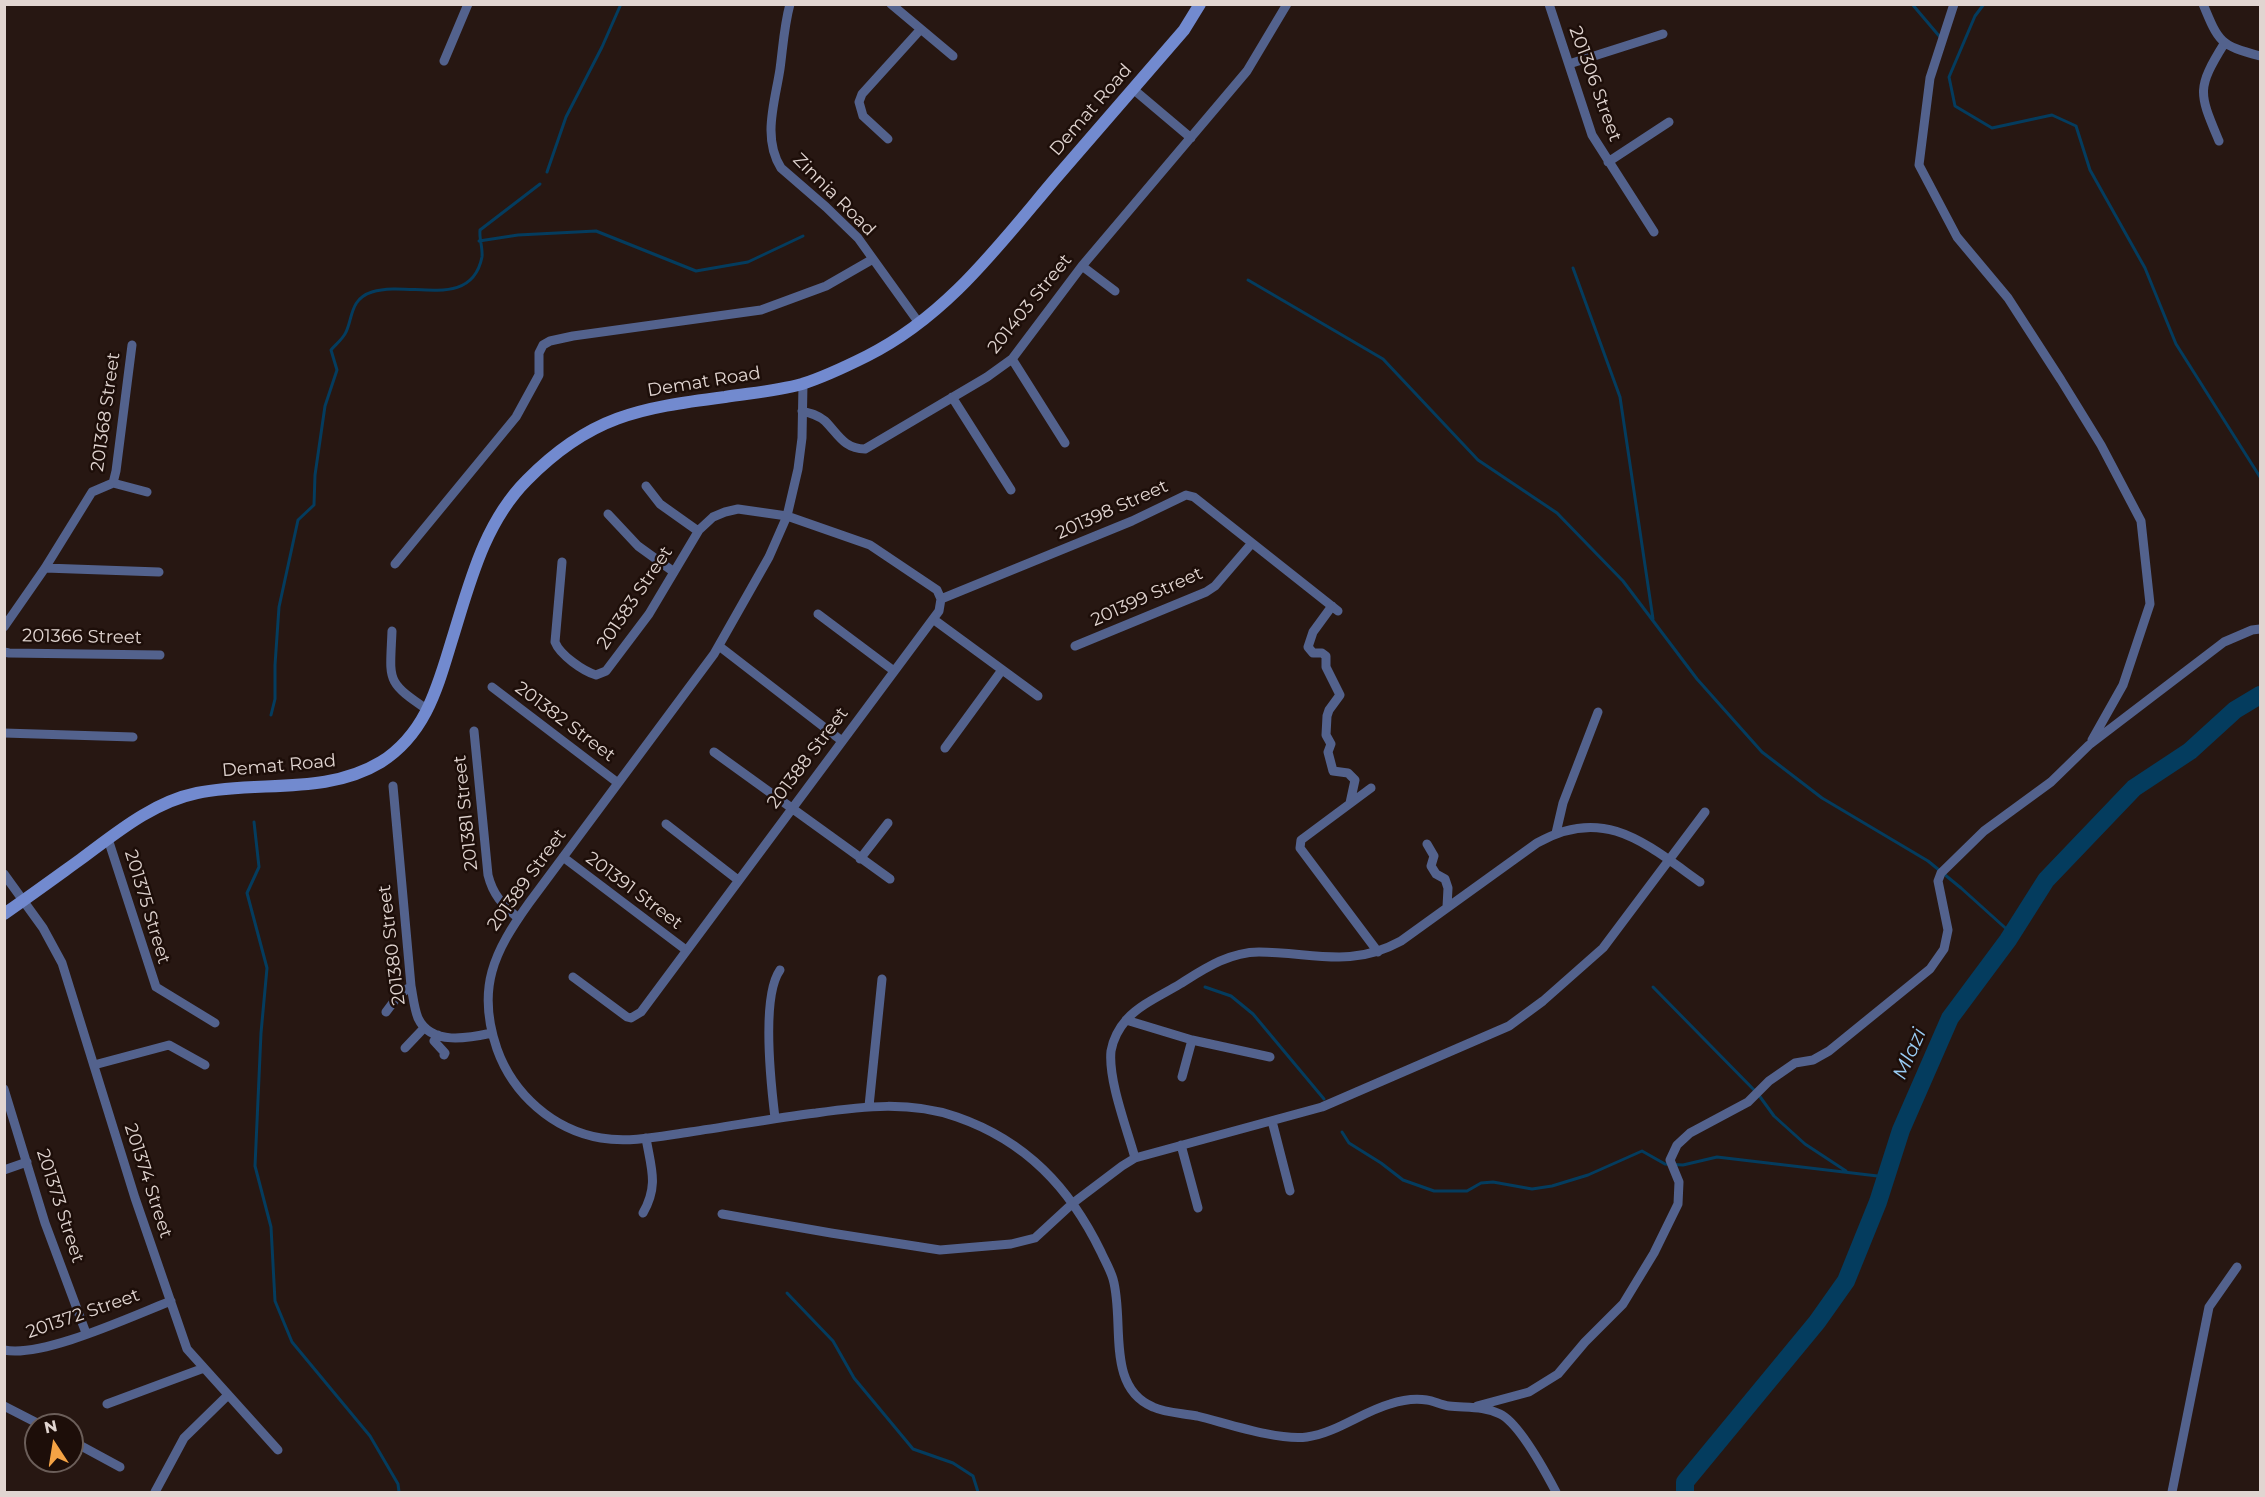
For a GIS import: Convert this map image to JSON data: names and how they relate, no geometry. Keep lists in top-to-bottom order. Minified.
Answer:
{"streets":{"street":["201306 Street","Demat Road","Zinnia Road","201403 Street","201368 Street","201398 Street","201399 Street","201383 Street","201366 Street","201382 Street","201388 Street","201381 Street","201389 Street","201391 Street","201375 Street","201380 Street","201374 Street","201373 Street","201372 Street"]},"crossings":[["Demat Road","Zinnia Road"],["Demat Road","201389 Street"],["Demat Road","201375 Street"],["Demat Road","201374 Street"],["201403 Street","201389 Street"],["201398 Street","201399 Street"],["201398 Street","201388 Street"],["201383 Street","201389 Street"],["201382 Street","201389 Street"],["201388 Street","201391 Street"],["201381 Street","201389 Street"],["201389 Street","201391 Street"],["201374 Street","201372 Street"],["201373 Street","201372 Street"]],"water":["Mlazi"],"north":"top"}
